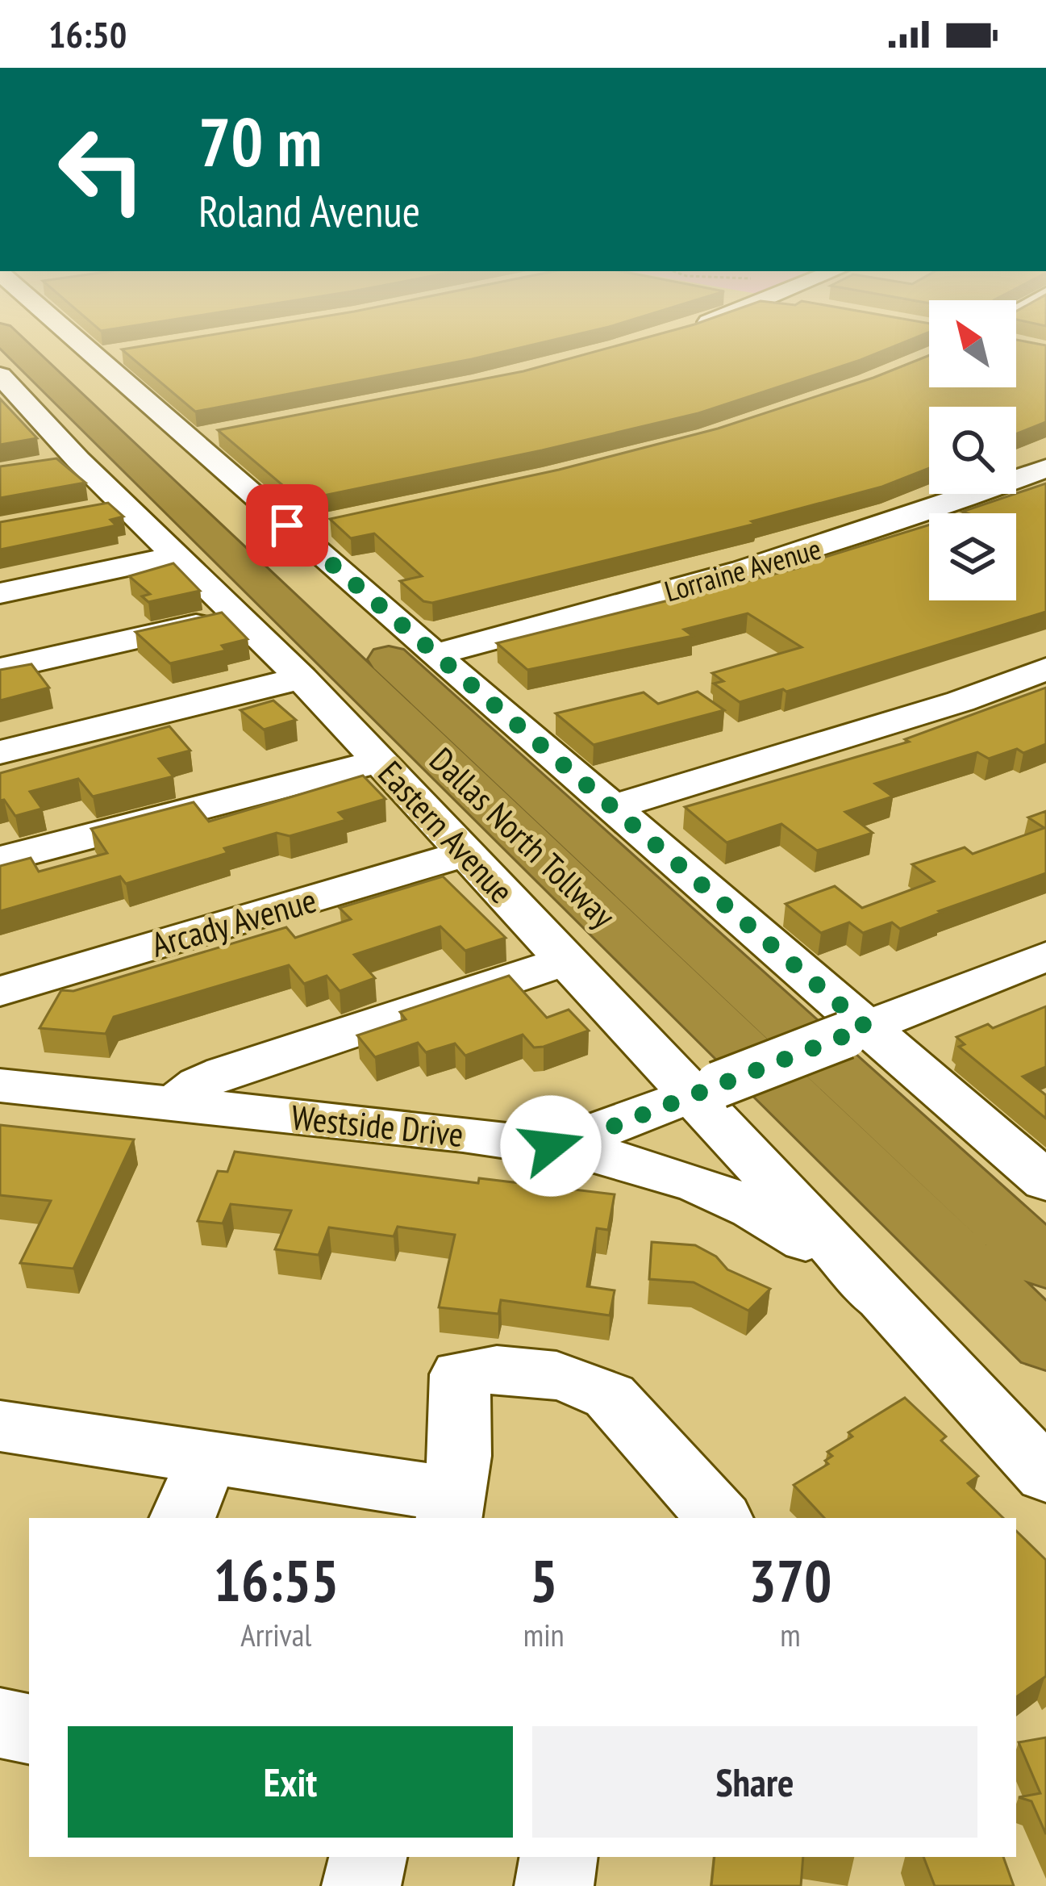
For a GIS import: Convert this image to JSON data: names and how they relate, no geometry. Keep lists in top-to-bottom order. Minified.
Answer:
{"streets":{"highway":["Dallas North Tollway"],"street":["Lorraine Avenue","Eastern Avenue","Arcady Avenue","Westside Drive"]},"crossings":[["Eastern Avenue","Arcady Avenue"],["Eastern Avenue","Westside Drive"]],"north":"top left","page":{"status":"16:50","turn":["70 m","Roland Avenue"],"eta":["16:55","Arrival","5","min","370","m"],"buttons":["Exit","Share"]}}
